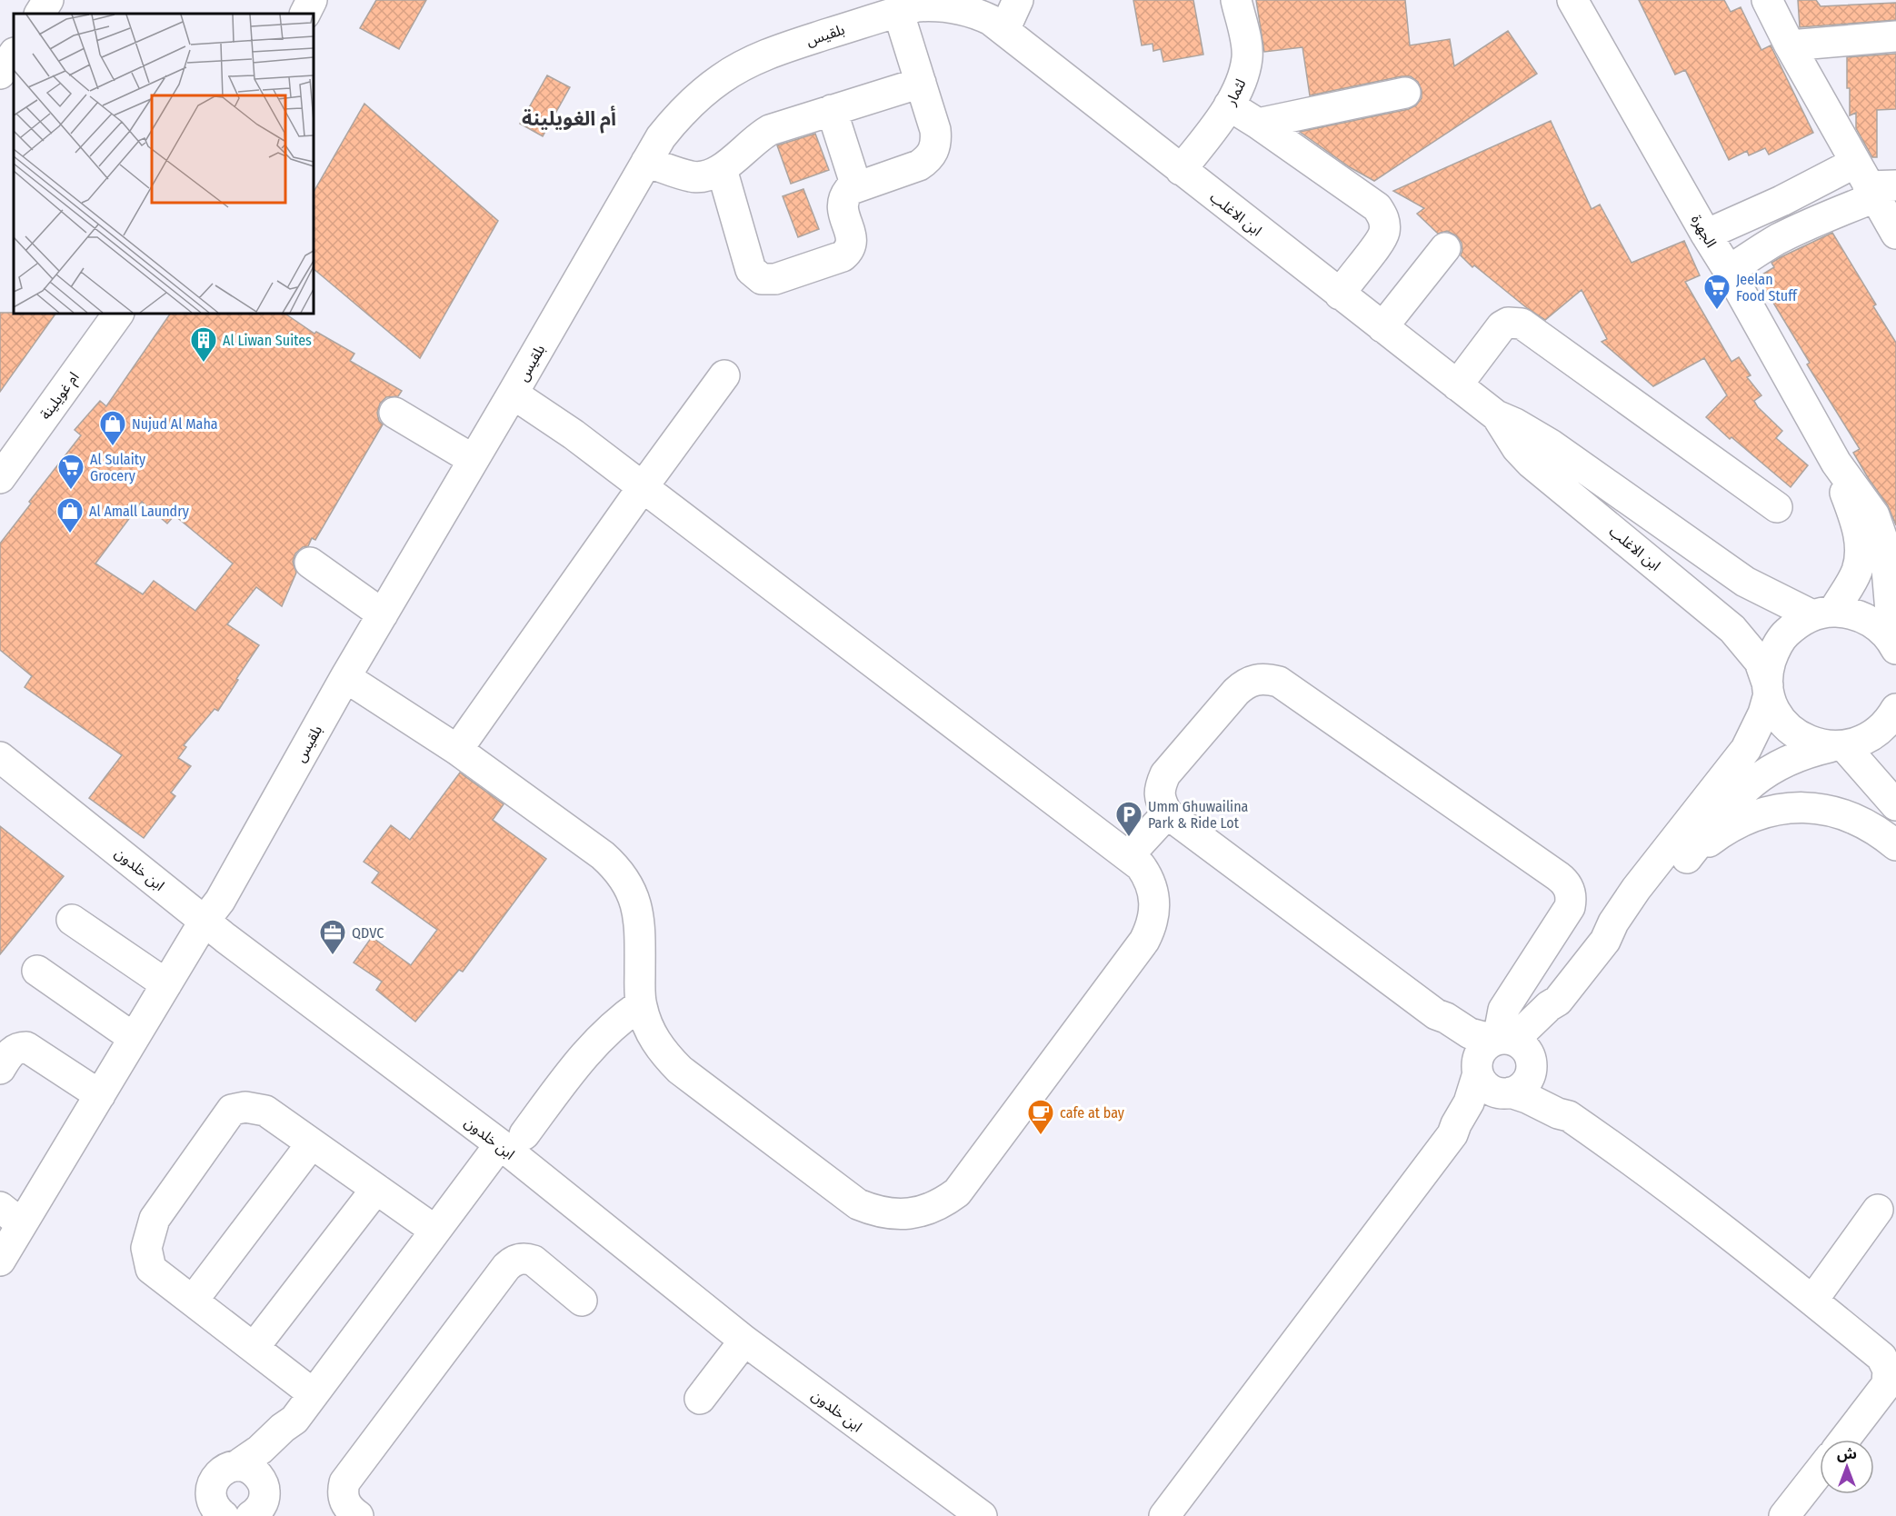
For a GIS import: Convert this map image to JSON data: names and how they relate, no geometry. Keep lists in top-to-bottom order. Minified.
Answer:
{"streets":{"street":["بلقيس","لثمار","ابن الاغلب","الجهرة","ام غويلينة","ابن خلدون"]},"crossings":[["بلقيس","ابن الاغلب"],["بلقيس","ابن خلدون"],["لثمار","ابن الاغلب"],["ابن الاغلب","الجهرة"]],"districts":["أم الغويلينة"],"places":{"supermarket":["Jeelan Food Stuff","Al Sulaity Grocery"],"building":["Al Liwan Suites"],"shop":["Nujud Al Maha","Al Amall Laundry"],"parking":["Umm Ghuwailina Park & Ride Lot"],"office":["QDVC"],"cafe":["cafe at bay"]},"north":"top"}
